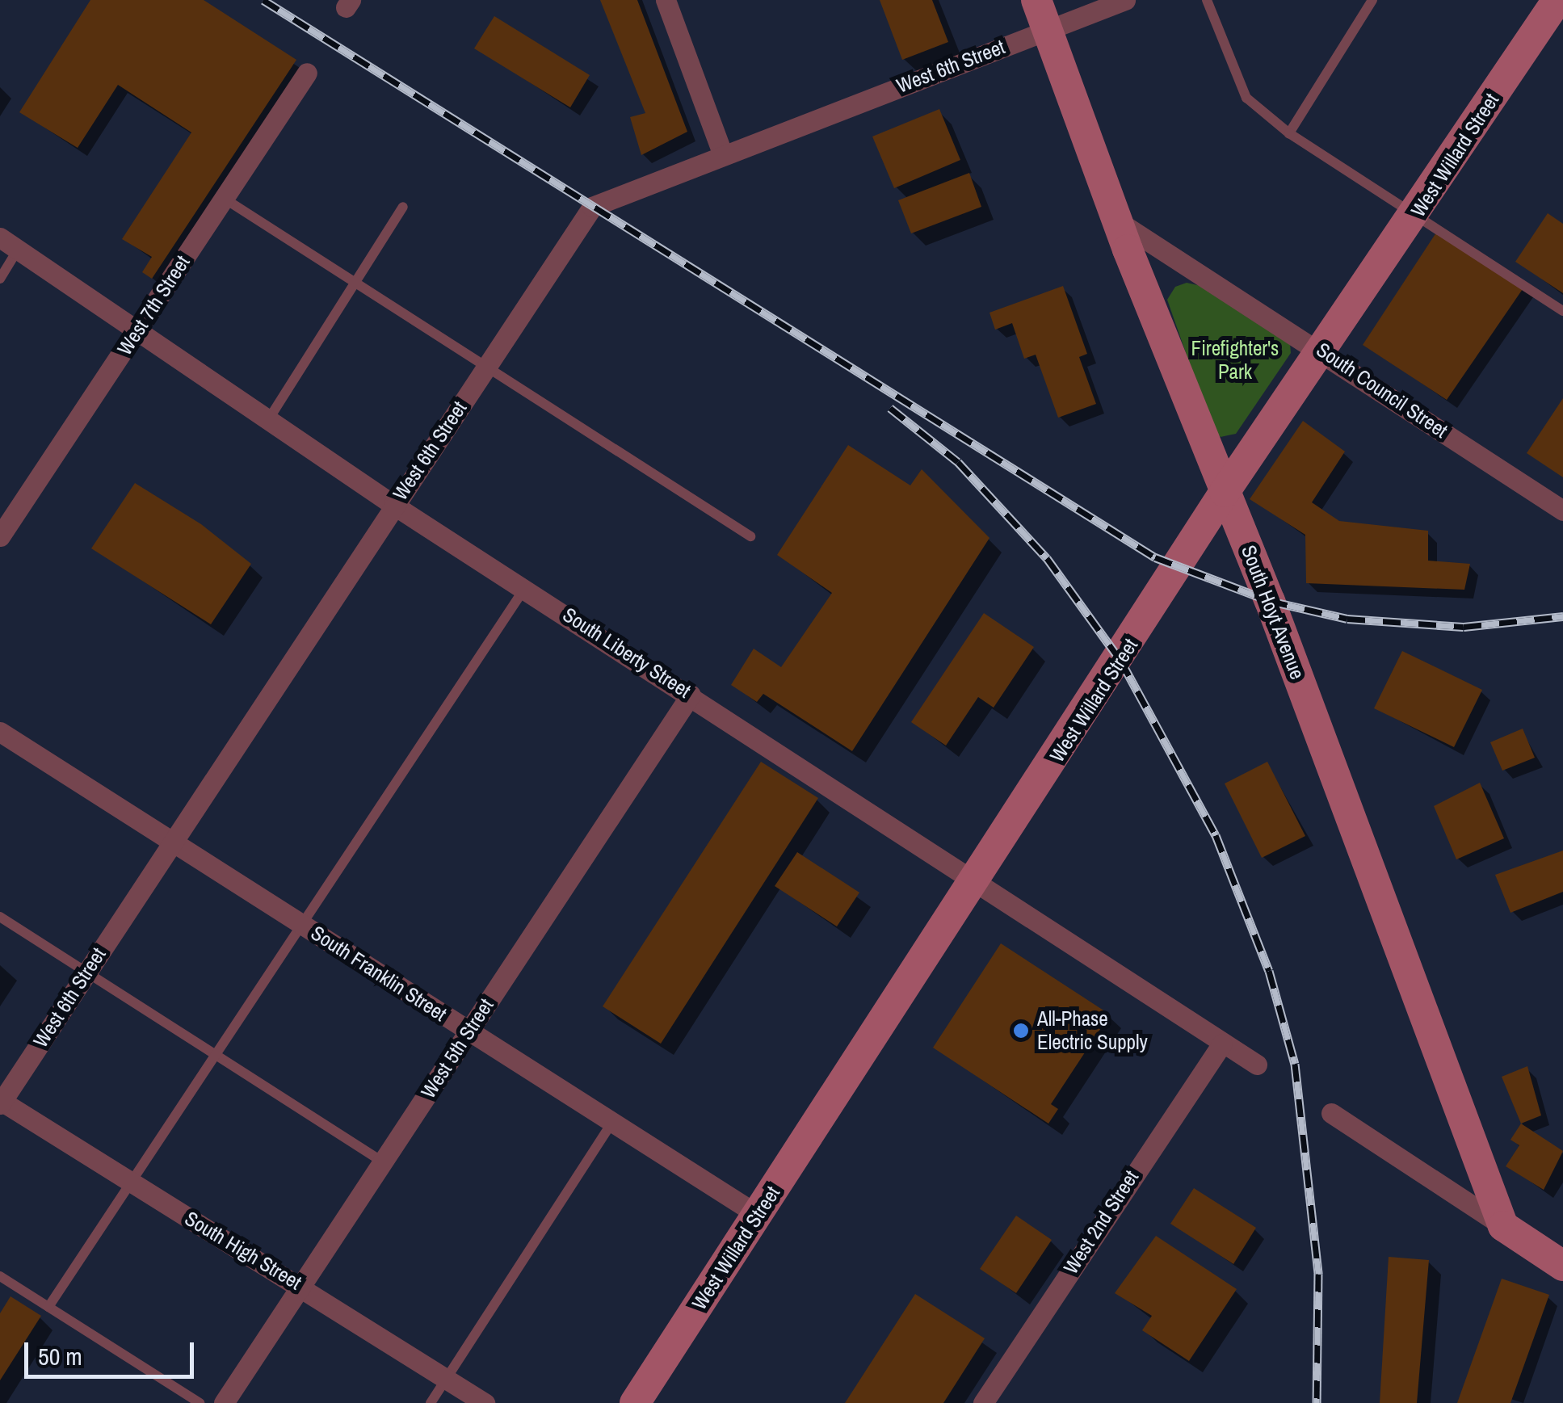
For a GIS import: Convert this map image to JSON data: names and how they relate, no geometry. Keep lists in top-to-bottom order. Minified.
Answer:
{"streets":{"street":["West 6th Street","West Willard Street","West 7th Street","South Council Street","South Hoyt Avenue","South Liberty Street","South Franklin Street","West 5th Street","West 2nd Street","South High Street"]},"crossings":[["West 6th Street","South Hoyt Avenue"],["West 6th Street","South Liberty Street"],["West 6th Street","South Franklin Street"],["West 6th Street","South High Street"],["West Willard Street","South Council Street"],["West Willard Street","South Hoyt Avenue"],["West Willard Street","South Liberty Street"],["West Willard Street","South Franklin Street"],["West 7th Street","South Liberty Street"],["South Council Street","South Hoyt Avenue"],["South Liberty Street","West 5th Street"],["South Liberty Street","West 2nd Street"],["South Franklin Street","West 5th Street"],["West 5th Street","South High Street"]],"parks":["Firefighter's Park"],"places":["All-Phase Electric Supply"],"scale_bar":"50 m"}
